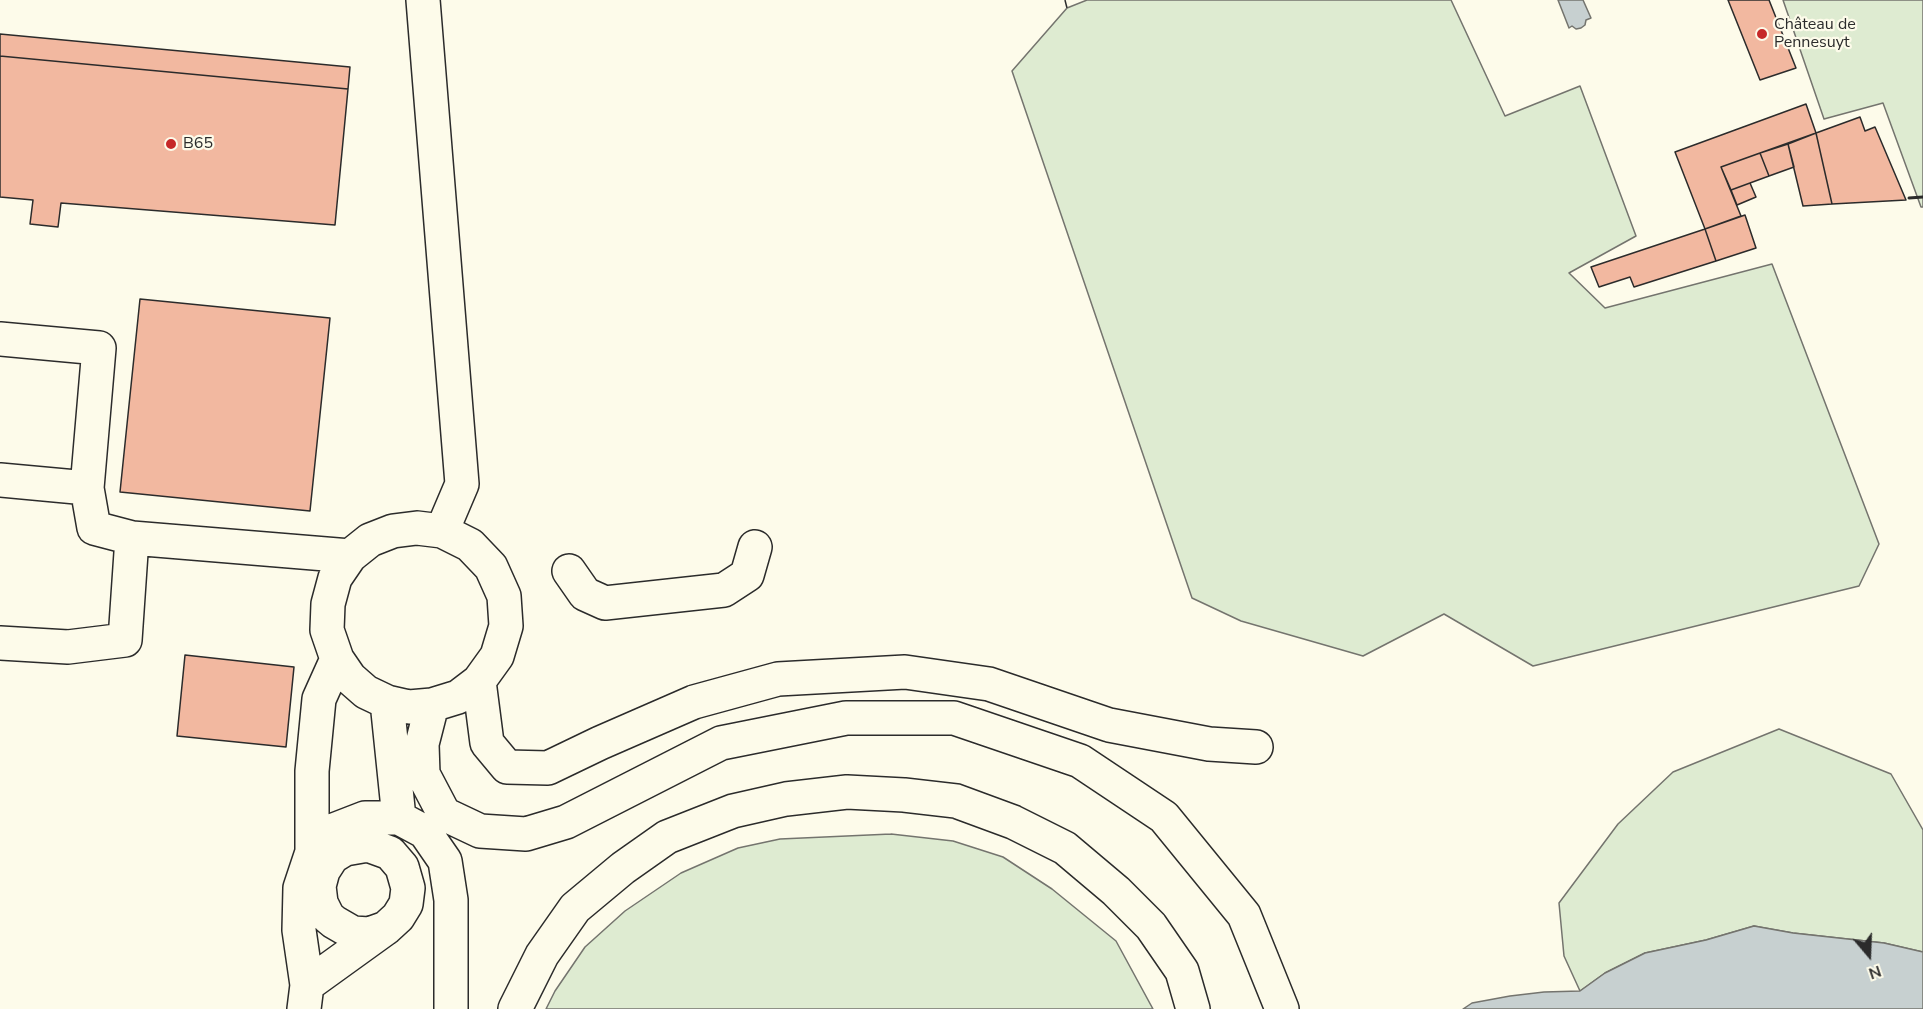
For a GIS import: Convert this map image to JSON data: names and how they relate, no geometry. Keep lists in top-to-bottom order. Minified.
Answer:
{"places":["Château de Pennesuyt","B65"],"north":"bottom"}
